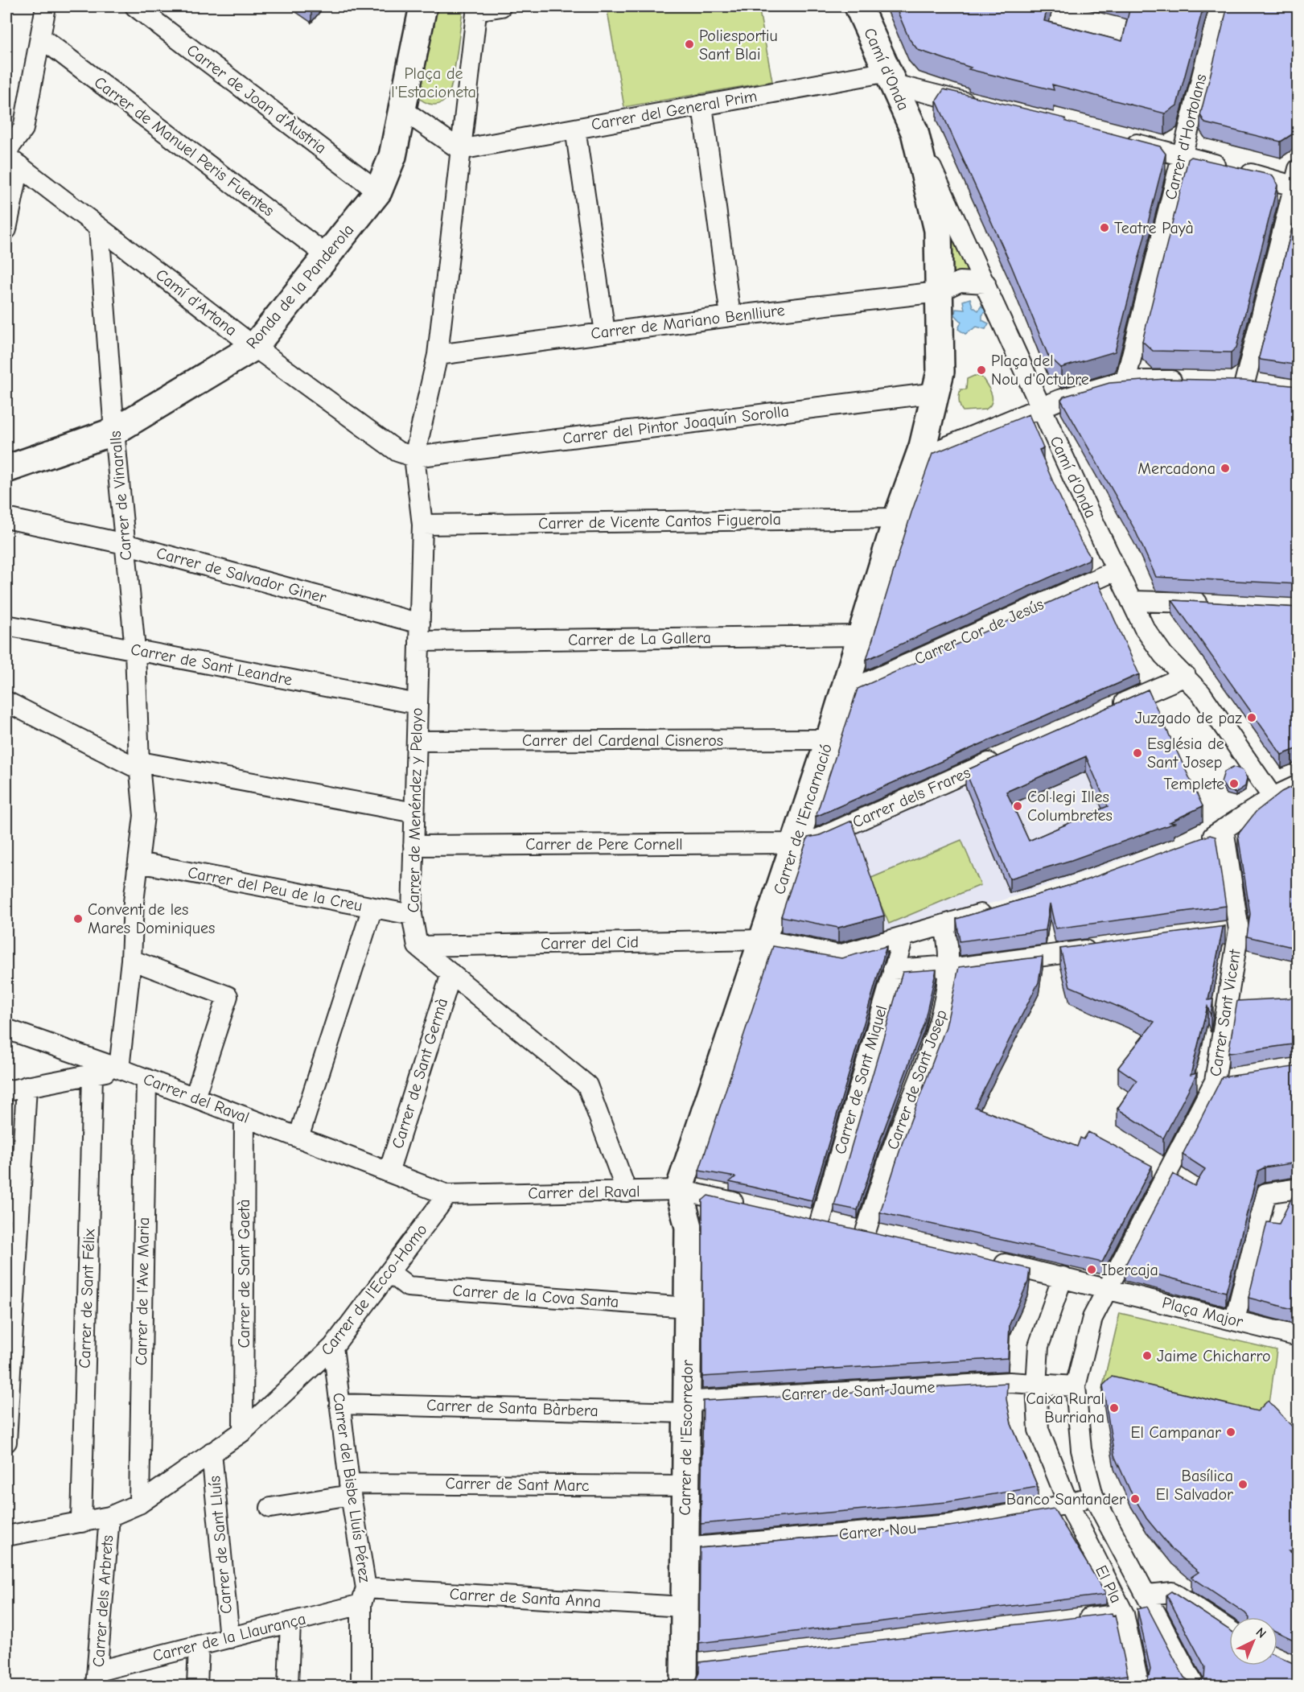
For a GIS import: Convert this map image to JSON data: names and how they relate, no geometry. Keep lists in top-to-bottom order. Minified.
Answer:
{"streets":{"street":["Camí d'Onda","Carrer de Joan d'Àustria","Carrer del General Prim","Carrer d'Hortolans","Carrer de Manuel Peris Fuentes","Ronda de la Panderola","Camí d'Artana","Carrer de Mariano Benlliure","Carrer del Pintor Joaquín Sorolla","Carrer de Vinaralls","Carrer de Vicente Cantos Figuerola","Carrer de Salvador Giner","Carrer Cor de Jesús","Carrer de La Gallera","Carrer de Sant Leandre","Carrer del Cardenal Cisneros","Carrer dels Frares","Carrer de Menéndez y Pelayo","Carrer de l'Encarnació","Carrer de Pere Cornell","Carrer del Peu de la Creu","Carrer del Cid","Carrer Sant Vicent","Carrer de Sant Germà","Carrer de Sant Miquel","Carrer de Sant Josep","Carrer del Raval","Carrer de Sant Gaetà","Carrer de l'Ecco-Homo","Carrer de l'Ave Maria","Carrer de la Cova Santa","Carrer de Sant Félix","Plaça Major","Carrer de Sant Jaume","Carrer de Santa Bàrbera","Carrer de l'Escorredor","Carrer de Sant Marc","Carrer del Bisbe Lluís Pérez","Carrer Nou","Carrer de Sant Lluís","El Pla","Carrer de Santa Anna","Carrer dels Arbrets","Carrer de la Llaurança"]},"crossings":[["Camí d'Onda","Carrer del General Prim"],["Camí d'Onda","Carrer de Mariano Benlliure"],["Camí d'Onda","Carrer Cor de Jesús"],["Carrer de Joan d'Àustria","Ronda de la Panderola"],["Carrer del General Prim","Carrer de Menéndez y Pelayo"],["Carrer de Manuel Peris Fuentes","Ronda de la Panderola"],["Ronda de la Panderola","Camí d'Artana"],["Ronda de la Panderola","Carrer de Vinaralls"],["Camí d'Artana","Carrer del Pintor Joaquín Sorolla"],["Camí d'Artana","Carrer de Vinaralls"],["Camí d'Artana","Carrer de Menéndez y Pelayo"],["Carrer de Mariano Benlliure","Carrer de Menéndez y Pelayo"],["Carrer del Pintor Joaquín Sorolla","Carrer de Menéndez y Pelayo"],["Carrer de Vinaralls","Carrer de Salvador Giner"],["Carrer de Vinaralls","Carrer de Sant Leandre"],["Carrer de Vinaralls","Carrer del Peu de la Creu"],["Carrer de Vinaralls","Carrer del Raval"],["Carrer de Vicente Cantos Figuerola","Carrer de Menéndez y Pelayo"],["Carrer de Vicente Cantos Figuerola","Carrer de l'Encarnació"],["Carrer de Salvador Giner","Carrer de La Gallera"],["Carrer de Salvador Giner","Carrer de Menéndez y Pelayo"],["Carrer Cor de Jesús","Carrer de l'Encarnació"],["Carrer de La Gallera","Carrer de Menéndez y Pelayo"],["Carrer de La Gallera","Carrer de l'Encarnació"],["Carrer de Sant Leandre","Carrer de Menéndez y Pelayo"],["Carrer del Cardenal Cisneros","Carrer de Menéndez y Pelayo"],["Carrer del Cardenal Cisneros","Carrer de l'Encarnació"],["Carrer dels Frares","Carrer de l'Encarnació"],["Carrer dels Frares","Carrer de Pere Cornell"],["Carrer de Menéndez y Pelayo","Carrer de Pere Cornell"],["Carrer de Menéndez y Pelayo","Carrer del Peu de la Creu"],["Carrer de Menéndez y Pelayo","Carrer del Cid"],["Carrer de l'Encarnació","Carrer de Pere Cornell"],["Carrer de l'Encarnació","Carrer del Cid"],["Carrer de l'Encarnació","Carrer del Raval"],["Carrer de l'Encarnació","Carrer de l'Escorredor"],["Carrer del Cid","Carrer de Sant Miquel"],["Carrer del Cid","Carrer de Sant Josep"],["Carrer Sant Vicent","Plaça Major"],["Carrer Sant Vicent","El Pla"],["Carrer de Sant Germà","Carrer del Raval"],["Carrer de Sant Miquel","Carrer de Sant Josep"],["Carrer del Raval","Carrer de Sant Gaetà"],["Carrer del Raval","Carrer de l'Ecco-Homo"],["Carrer del Raval","Carrer de l'Ave Maria"],["Carrer del Raval","Carrer de l'Escorredor"],["Carrer de Sant Gaetà","Carrer de l'Ecco-Homo"],["Carrer de l'Ecco-Homo","Carrer de l'Ave Maria"],["Carrer de l'Ecco-Homo","Carrer de la Cova Santa"],["Carrer de l'Ecco-Homo","Carrer de Sant Félix"],["Carrer de l'Ecco-Homo","Carrer del Bisbe Lluís Pérez"],["Carrer de l'Ecco-Homo","Carrer de Sant Lluís"],["Carrer de l'Ecco-Homo","Carrer dels Arbrets"],["Carrer de la Cova Santa","Carrer de l'Escorredor"],["Plaça Major","El Pla"],["Carrer de Sant Jaume","Carrer de Santa Bàrbera"],["Carrer de Sant Jaume","Carrer de l'Escorredor"],["Carrer de Sant Jaume","El Pla"],["Carrer de Santa Bàrbera","Carrer de l'Escorredor"],["Carrer de Santa Bàrbera","Carrer del Bisbe Lluís Pérez"],["Carrer de l'Escorredor","Carrer de Sant Marc"],["Carrer de l'Escorredor","Carrer Nou"],["Carrer de l'Escorredor","Carrer de Santa Anna"],["Carrer de Sant Marc","Carrer del Bisbe Lluís Pérez"],["Carrer del Bisbe Lluís Pérez","Carrer de Santa Anna"],["Carrer del Bisbe Lluís Pérez","Carrer de la Llaurança"],["Carrer Nou","El Pla"],["Carrer de Sant Lluís","Carrer de la Llaurança"],["Carrer de Santa Anna","Carrer de la Llaurança"],["Carrer dels Arbrets","Carrer de la Llaurança"]],"parks":["Plaça de l'Estacioneta"],"places":["Poliesportiu Sant Blai","Teatre Payà","Plaça del Nou d'Octubre","Mercadona","Juzgado de paz","Església de Sant Josep","Templete","Col·legi Illes Columbretes","Convent de les Mares Dominiques","Ibercaja","Jaime Chicharro","Caixa Rural Burriana","El Campanar","Basílica El Salvador","Banco Santander"],"north":"top right"}
